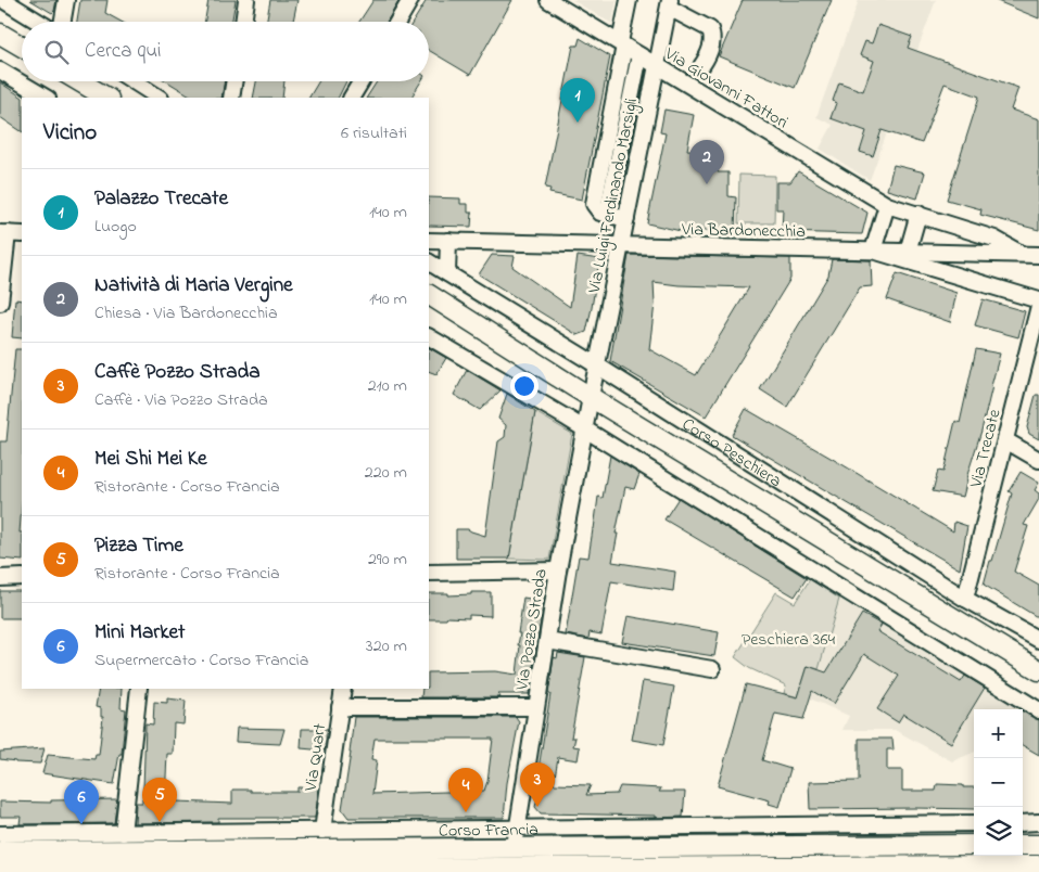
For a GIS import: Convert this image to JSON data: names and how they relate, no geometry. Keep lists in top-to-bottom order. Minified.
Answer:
{"streets":{"main road":["Corso Peschiera","Corso Francia"],"street":["Via Giovanni Fattori","Via Luigi Ferdinando Marsigli","Via Bardonecchia","Via Trecate","Via Pozzo Strada","Via Quart"]},"crossings":[["Via Giovanni Fattori","Via Luigi Ferdinando Marsigli"],["Via Giovanni Fattori","Via Bardonecchia"],["Via Luigi Ferdinando Marsigli","Via Bardonecchia"],["Via Luigi Ferdinando Marsigli","Corso Peschiera"],["Via Luigi Ferdinando Marsigli","Via Pozzo Strada"],["Via Trecate","Corso Peschiera"],["Corso Peschiera","Via Pozzo Strada"],["Via Pozzo Strada","Corso Francia"],["Via Quart","Corso Francia"]],"parks":["Peschiera 364"],"page":{"search":"Cerca qui","pins":["1","2","3","4","5","6"],"heading":["Vicino","6 risultati"],"list":[{"mark":"1","name":"Palazzo Trecate","note":"Luogo","value":"140 m"},{"mark":"2","name":"Natività di Maria Vergine","note":"Chiesa · Via Bardonecchia","value":"140 m"},{"mark":"3","name":"Caffè Pozzo Strada","note":"Caffè · Via Pozzo Strada","value":"210 m"},{"mark":"4","name":"Mei Shi Mei Ke","note":"Ristorante · Corso Francia","value":"220 m"},{"mark":"5","name":"Pizza Time","note":"Ristorante · Corso Francia","value":"290 m"},{"mark":"6","name":"Mini Market","note":"Supermercato · Corso Francia","value":"320 m"}],"map_buttons":["+","−"]}}
